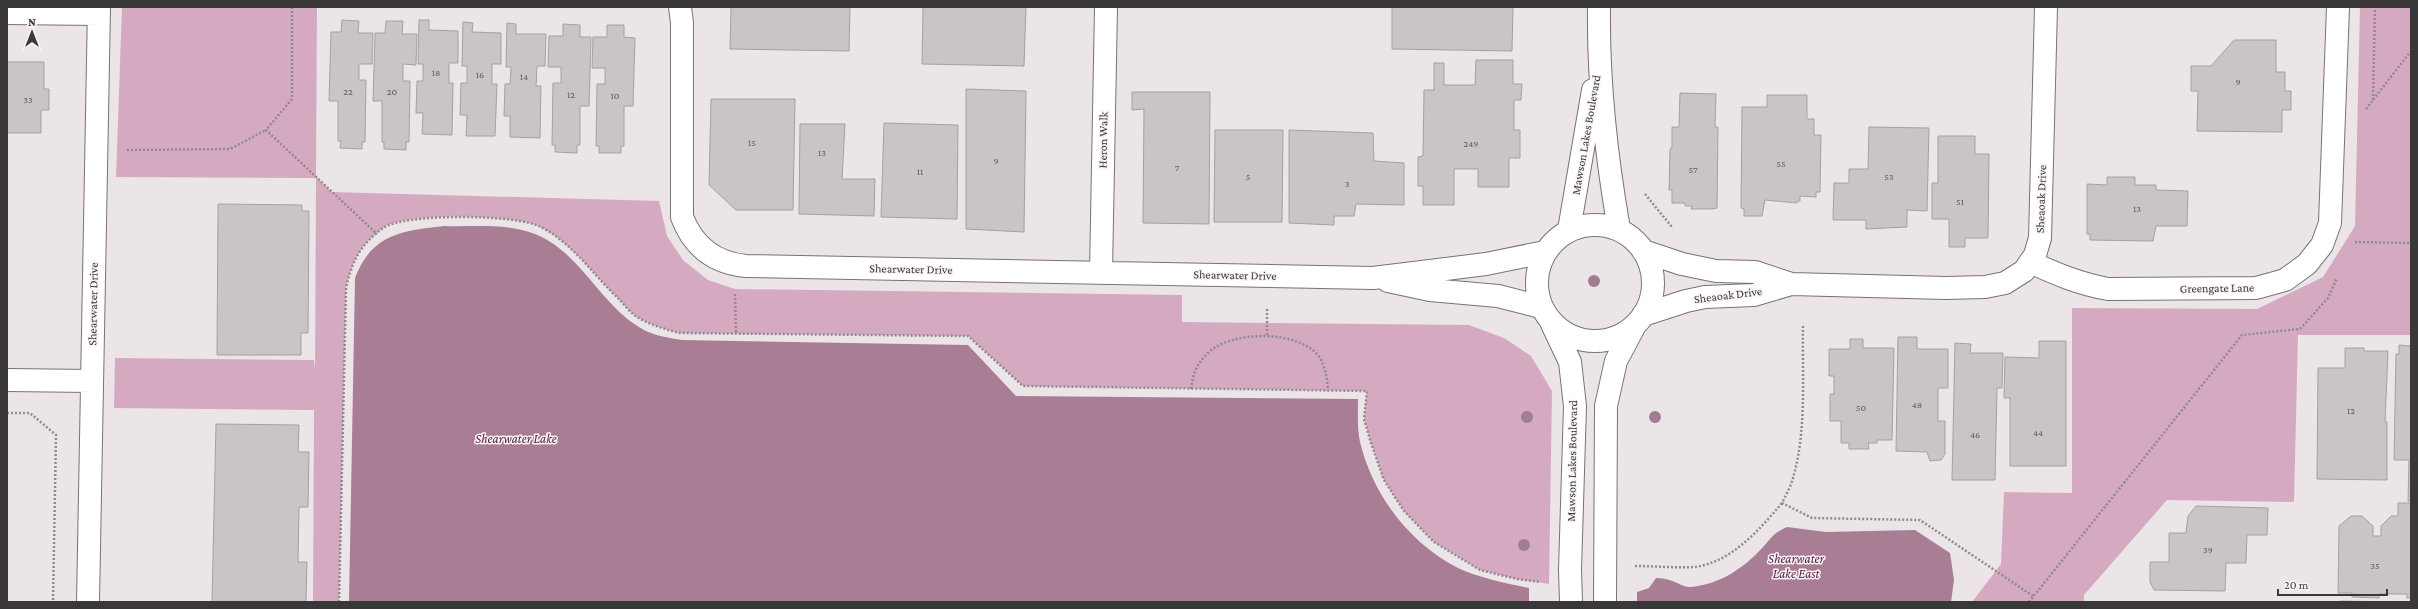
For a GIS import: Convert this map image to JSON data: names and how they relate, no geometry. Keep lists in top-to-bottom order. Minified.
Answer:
{"streets":{"street":["Mawson Lakes Boulevard","Heron Walk","Sheaoak Drive","Shearwater Drive","Greengate Lane"]},"crossings":[["Mawson Lakes Boulevard","Sheaoak Drive"],["Mawson Lakes Boulevard","Shearwater Drive"],["Heron Walk","Shearwater Drive"],["Sheaoak Drive","Shearwater Drive"],["Sheaoak Drive","Greengate Lane"]],"water":["Shearwater Lake","Shearwater Lake East"],"house_numbers":["18","16","14","9","22","20","12","10","33","15","249","13","9","55","7","57","11","5","53","3","51","13","48","50","12","44","46","39","35"],"scale_bar":"20 m","north":"top"}
